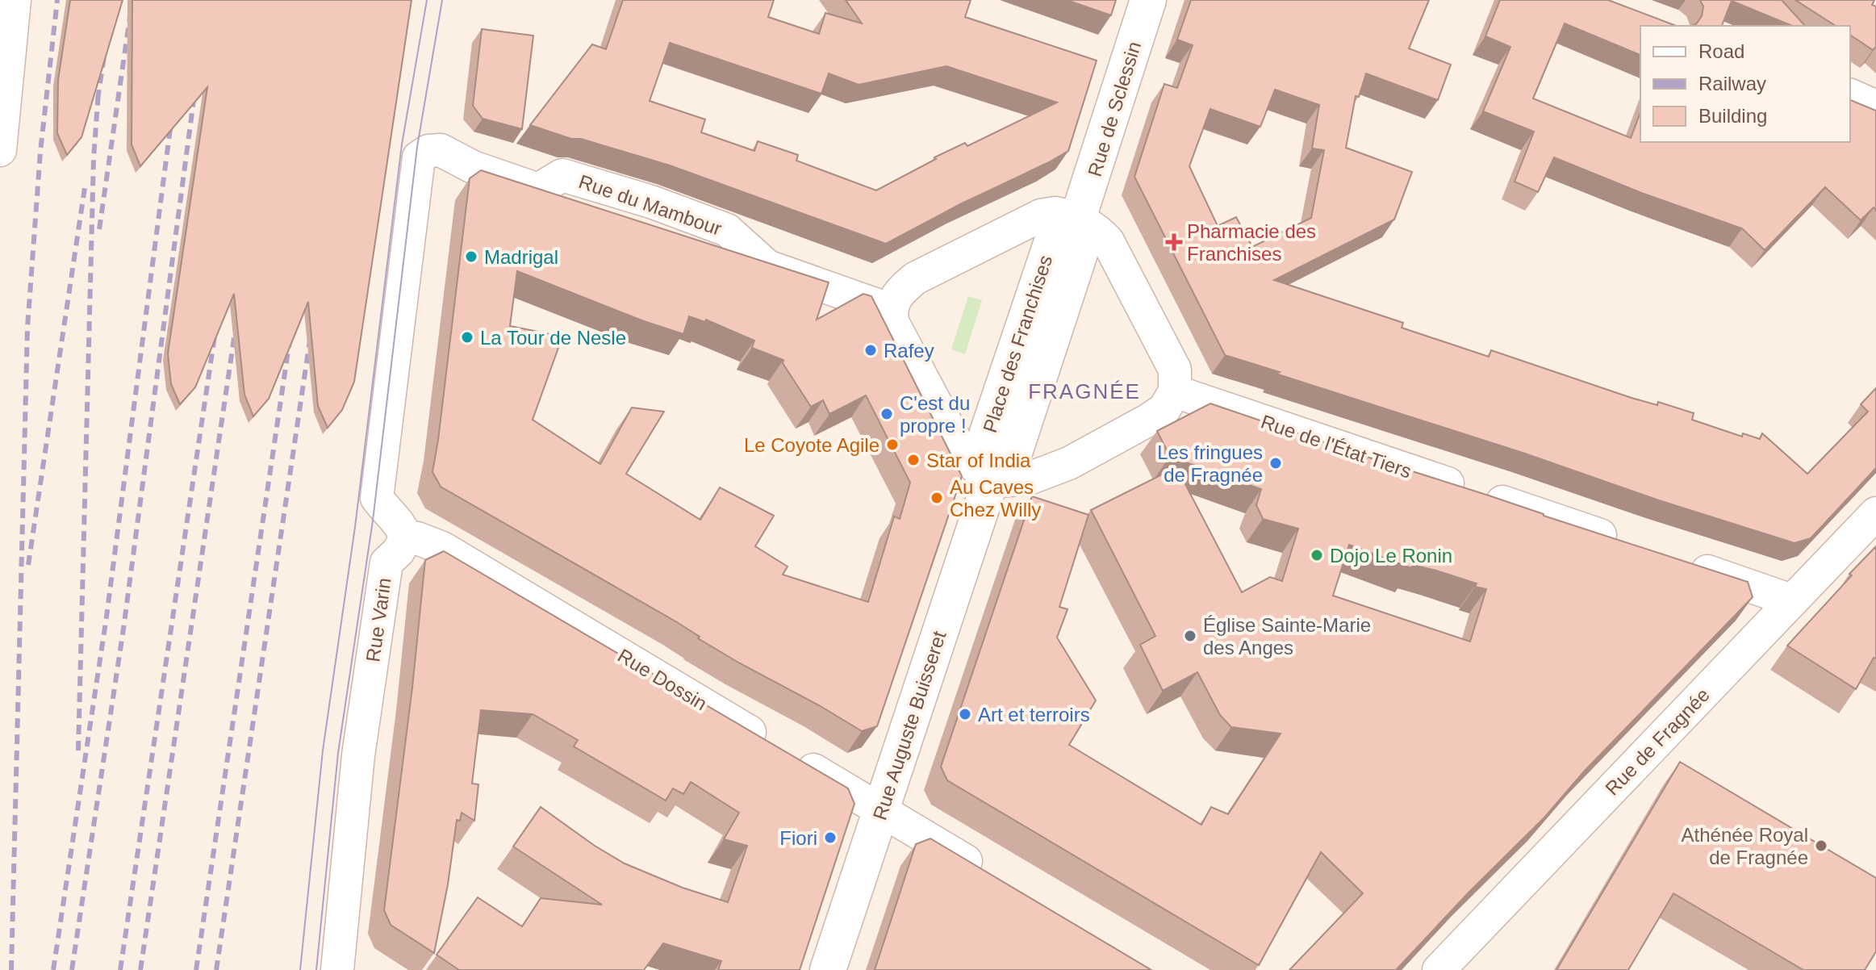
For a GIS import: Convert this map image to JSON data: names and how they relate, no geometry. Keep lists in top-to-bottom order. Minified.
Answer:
{"streets":{"street":["Rue de Sclessin","Rue du Mambour","Place des Franchises","Rue de l'État Tiers","Rue Varin","Rue Dossin","Rue Auguste Buisseret","Rue de Fragnée"]},"crossings":[["Rue de Sclessin","Place des Franchises"],["Rue du Mambour","Place des Franchises"],["Rue du Mambour","Rue Varin"],["Rue du Mambour","Rue Dossin"],["Place des Franchises","Rue Auguste Buisseret"],["Rue Varin","Rue Dossin"],["Rue Dossin","Rue Auguste Buisseret"]],"districts":["FRAGNÉE"],"places":{"health":["Pharmacie des Franchises"],"other":["Madrigal","La Tour de Nesle","Rafey","C'est du propre !","Le Coyote Agile","Star of India","Les fringues de Fragnée","Au Caves Chez Willy","Dojo Le Ronin","Église Sainte-Marie des Anges","Art et terroirs","Fiori","Athénée Royal de Fragnée"]},"legend":["Road","Railway","Building"]}
